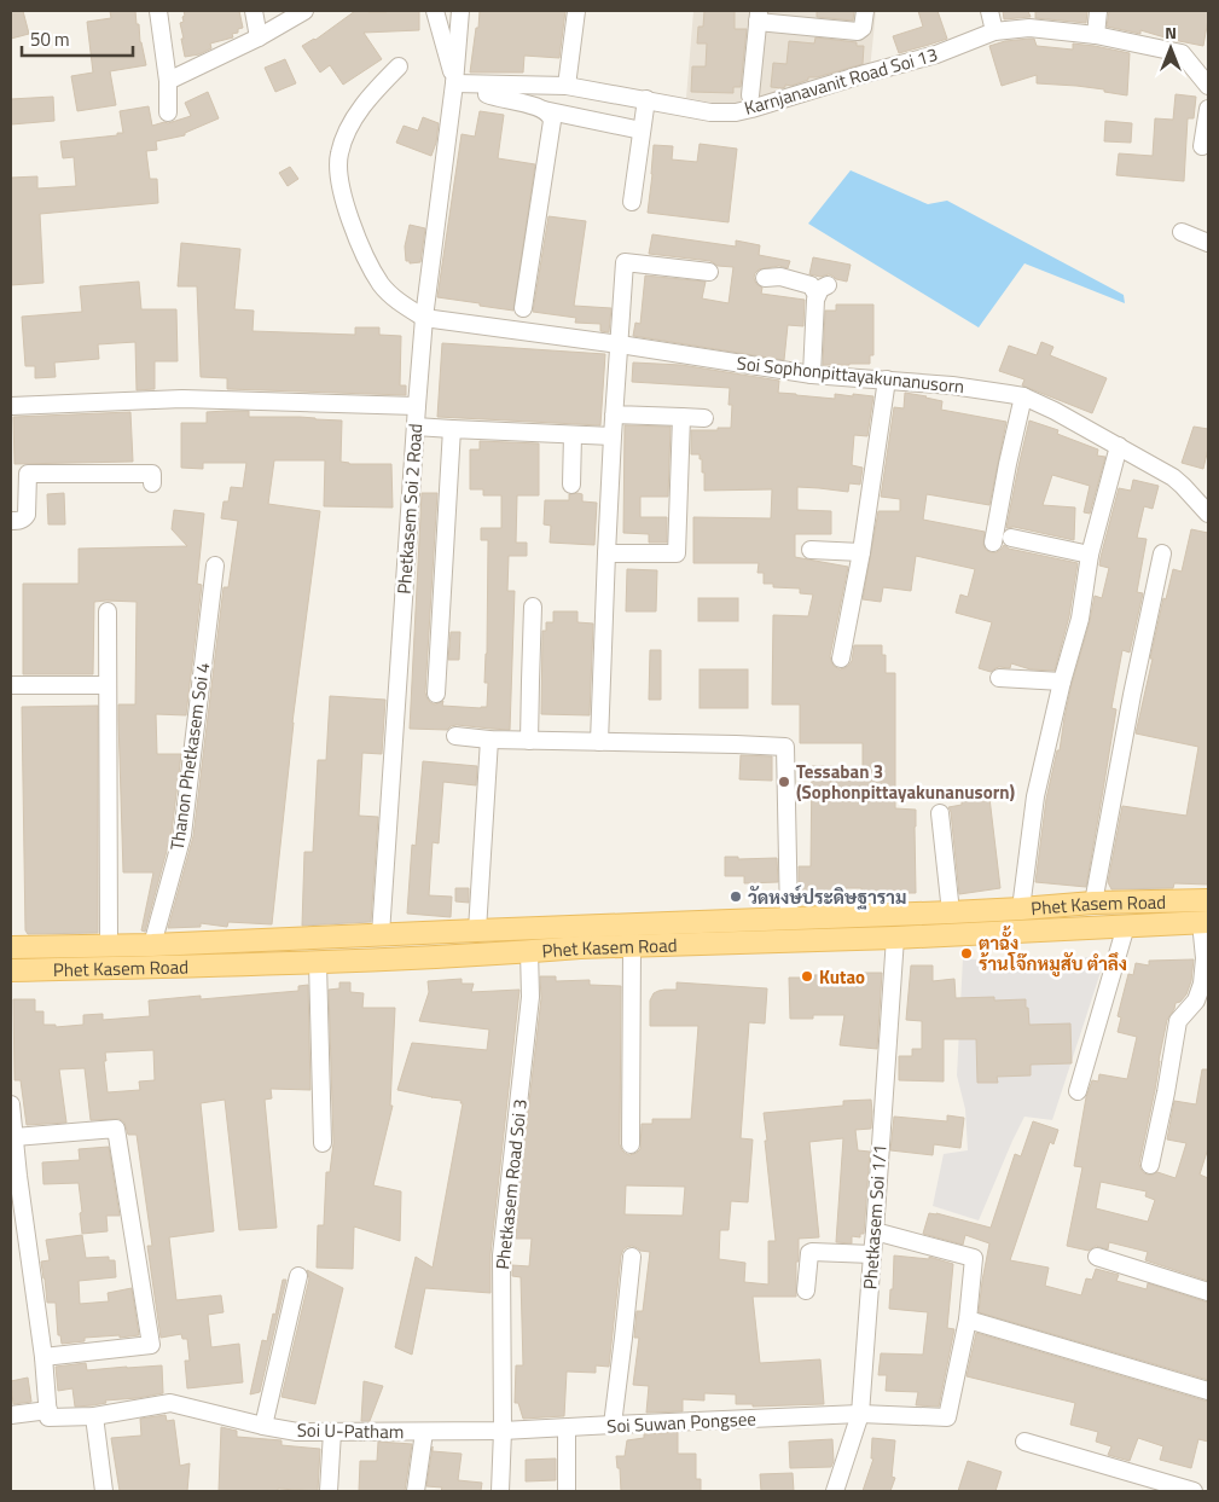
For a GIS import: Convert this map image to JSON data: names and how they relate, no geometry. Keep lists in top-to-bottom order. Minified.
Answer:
{"streets":{"main road":["Phet Kasem Road"],"street":["Karnjanavanit Road Soi 13","Soi Sophonpittayakunanusorn","Phetkasem Soi 2 Road","Thanon Phetkasem Soi 4","Phetkasem Road Soi 3","Phetkasem Soi 1/1","Soi Suwan Pongsee","Soi U-Patham"]},"crossings":[["Karnjanavanit Road Soi 13","Phetkasem Soi 2 Road"],["Soi Sophonpittayakunanusorn","Phetkasem Soi 2 Road"],["Phetkasem Soi 2 Road","Phet Kasem Road"],["Thanon Phetkasem Soi 4","Phet Kasem Road"],["Phet Kasem Road","Phetkasem Road Soi 3"],["Phet Kasem Road","Phetkasem Soi 1/1"],["Phetkasem Road Soi 3","Soi Suwan Pongsee"],["Phetkasem Road Soi 3","Soi U-Patham"],["Phetkasem Soi 1/1","Soi Suwan Pongsee"],["Soi Suwan Pongsee","Soi U-Patham"]],"places":["Tessaban 3 (Sophonpittayakunanusorn)","วัดหงษ์ประดิษฐาราม","ตาฉั้ง ร้านโจ๊กหมูสับ ตำลึง","Kutao"],"scale_bar":"50 m","north":"top"}
